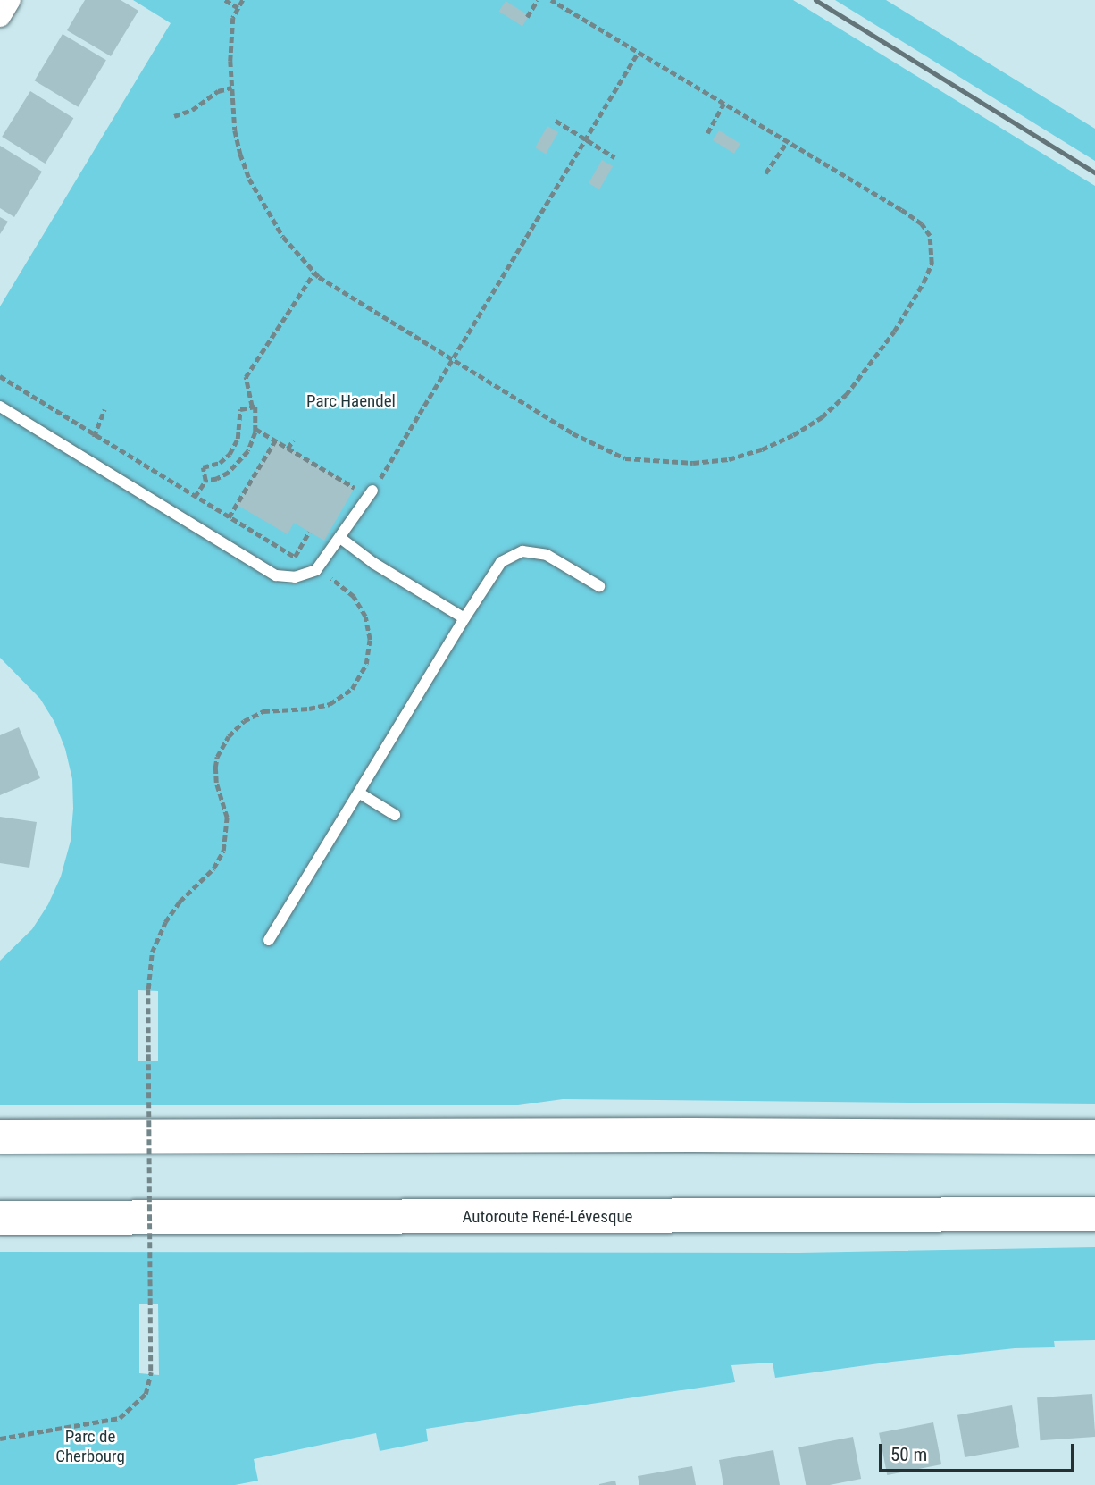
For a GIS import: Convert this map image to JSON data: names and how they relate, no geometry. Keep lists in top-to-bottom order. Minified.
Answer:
{"streets":{"highway":["Autoroute René-Lévesque"]},"parks":["Parc Haendel","Parc de Cherbourg"],"scale_bar":"50 m"}
